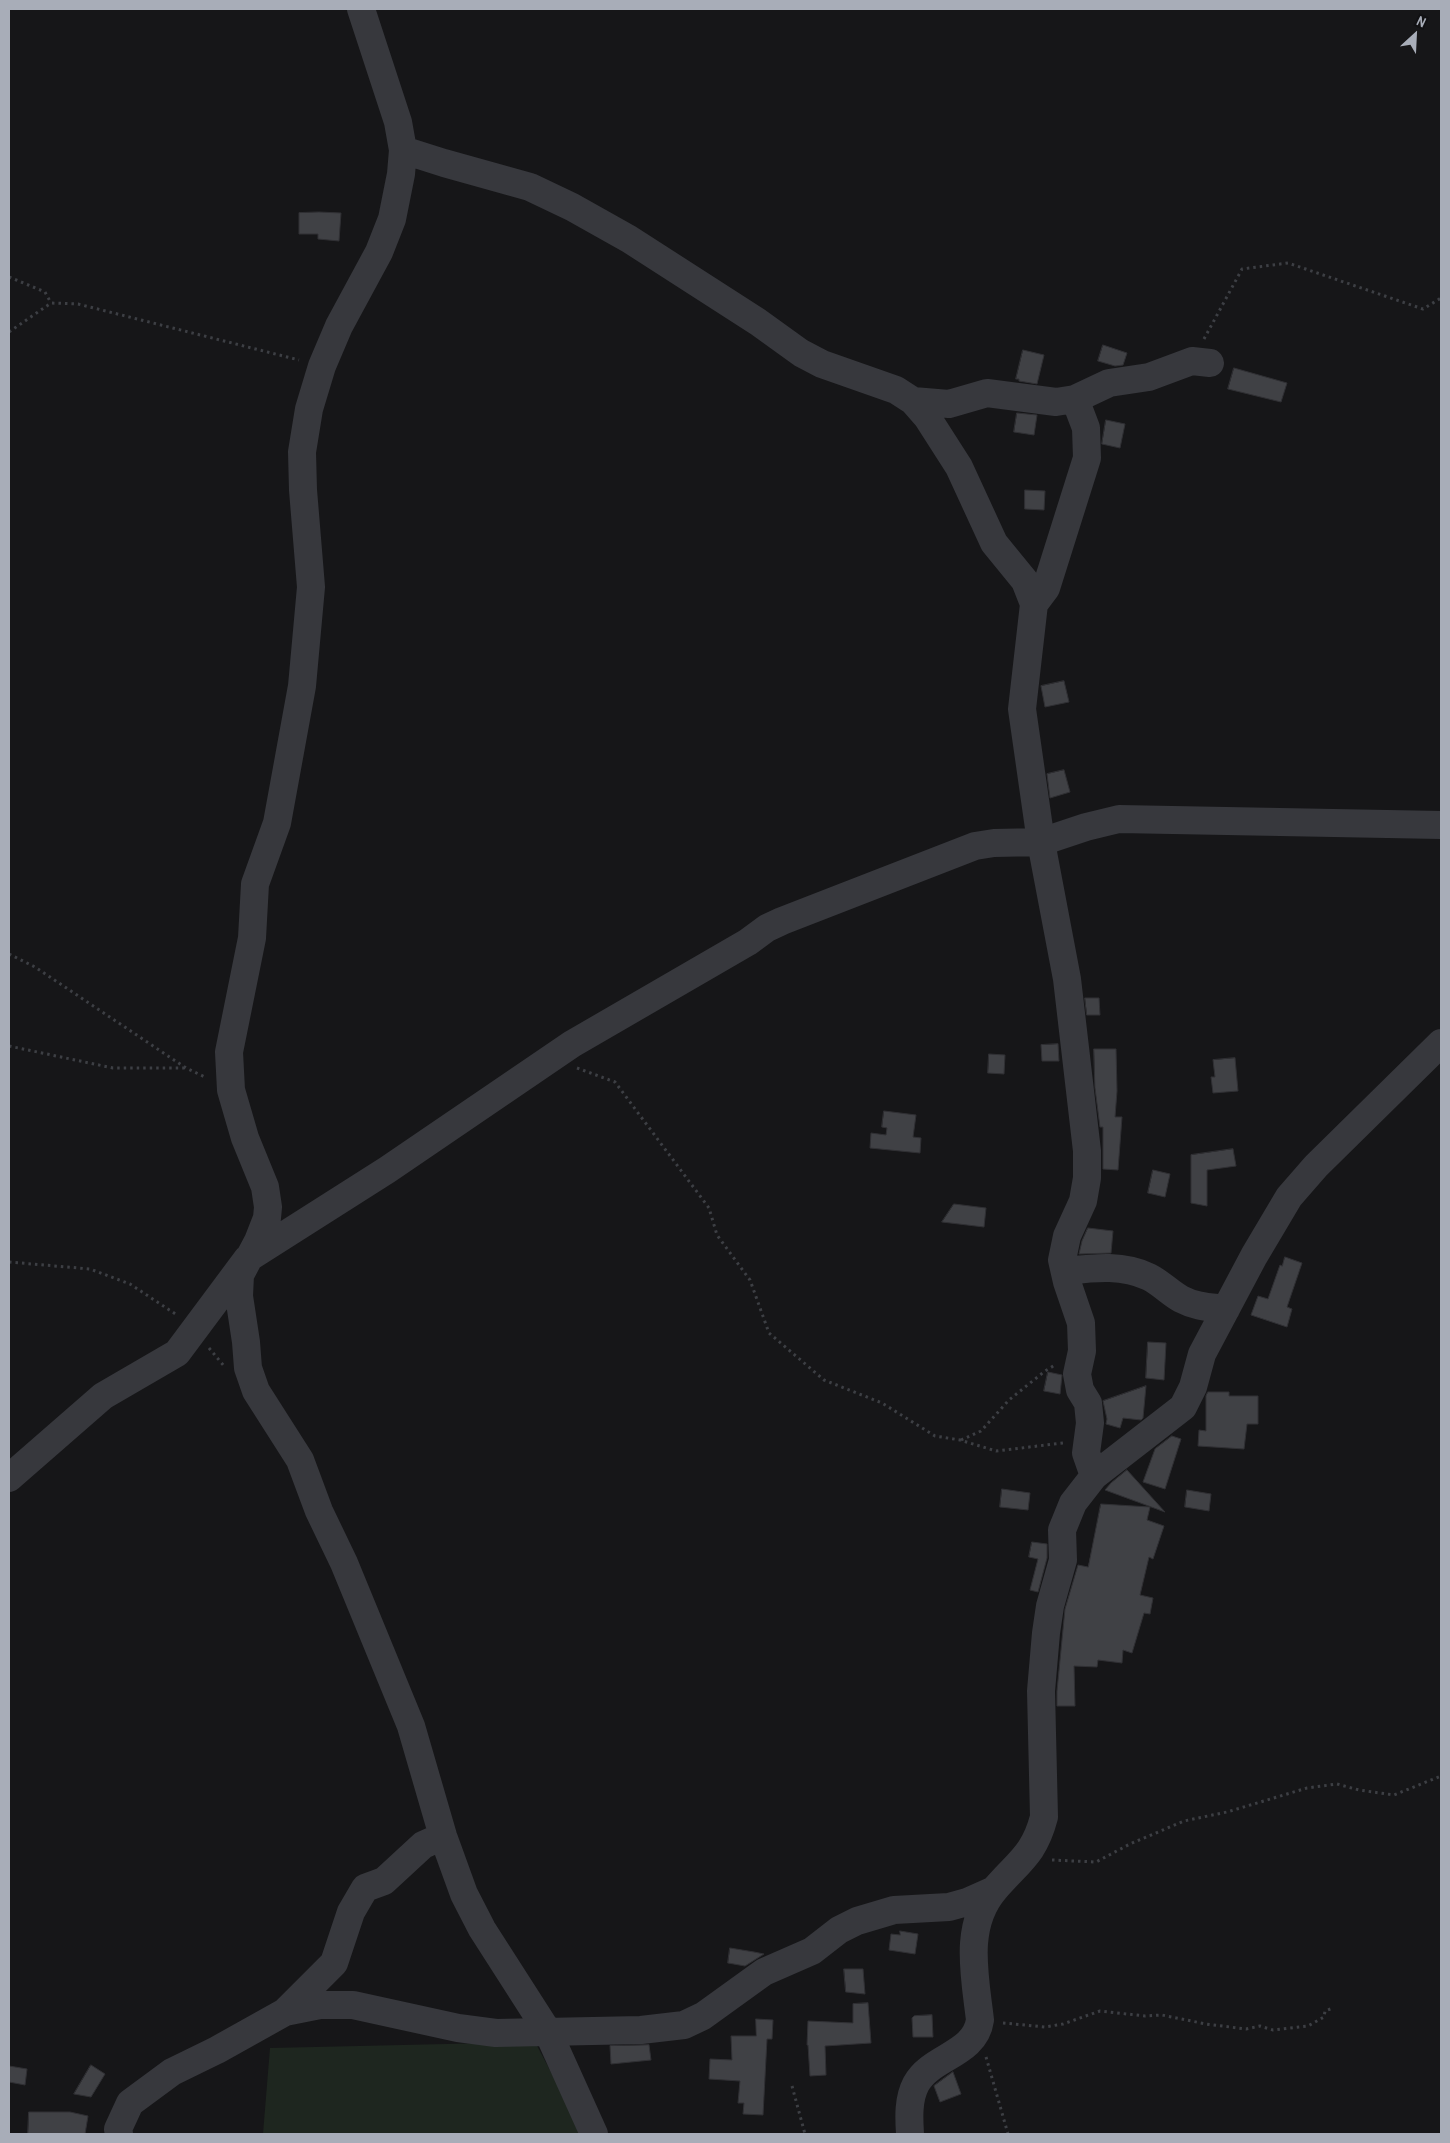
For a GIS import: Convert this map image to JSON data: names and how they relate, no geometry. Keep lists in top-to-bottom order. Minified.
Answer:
{"north":"top right"}
